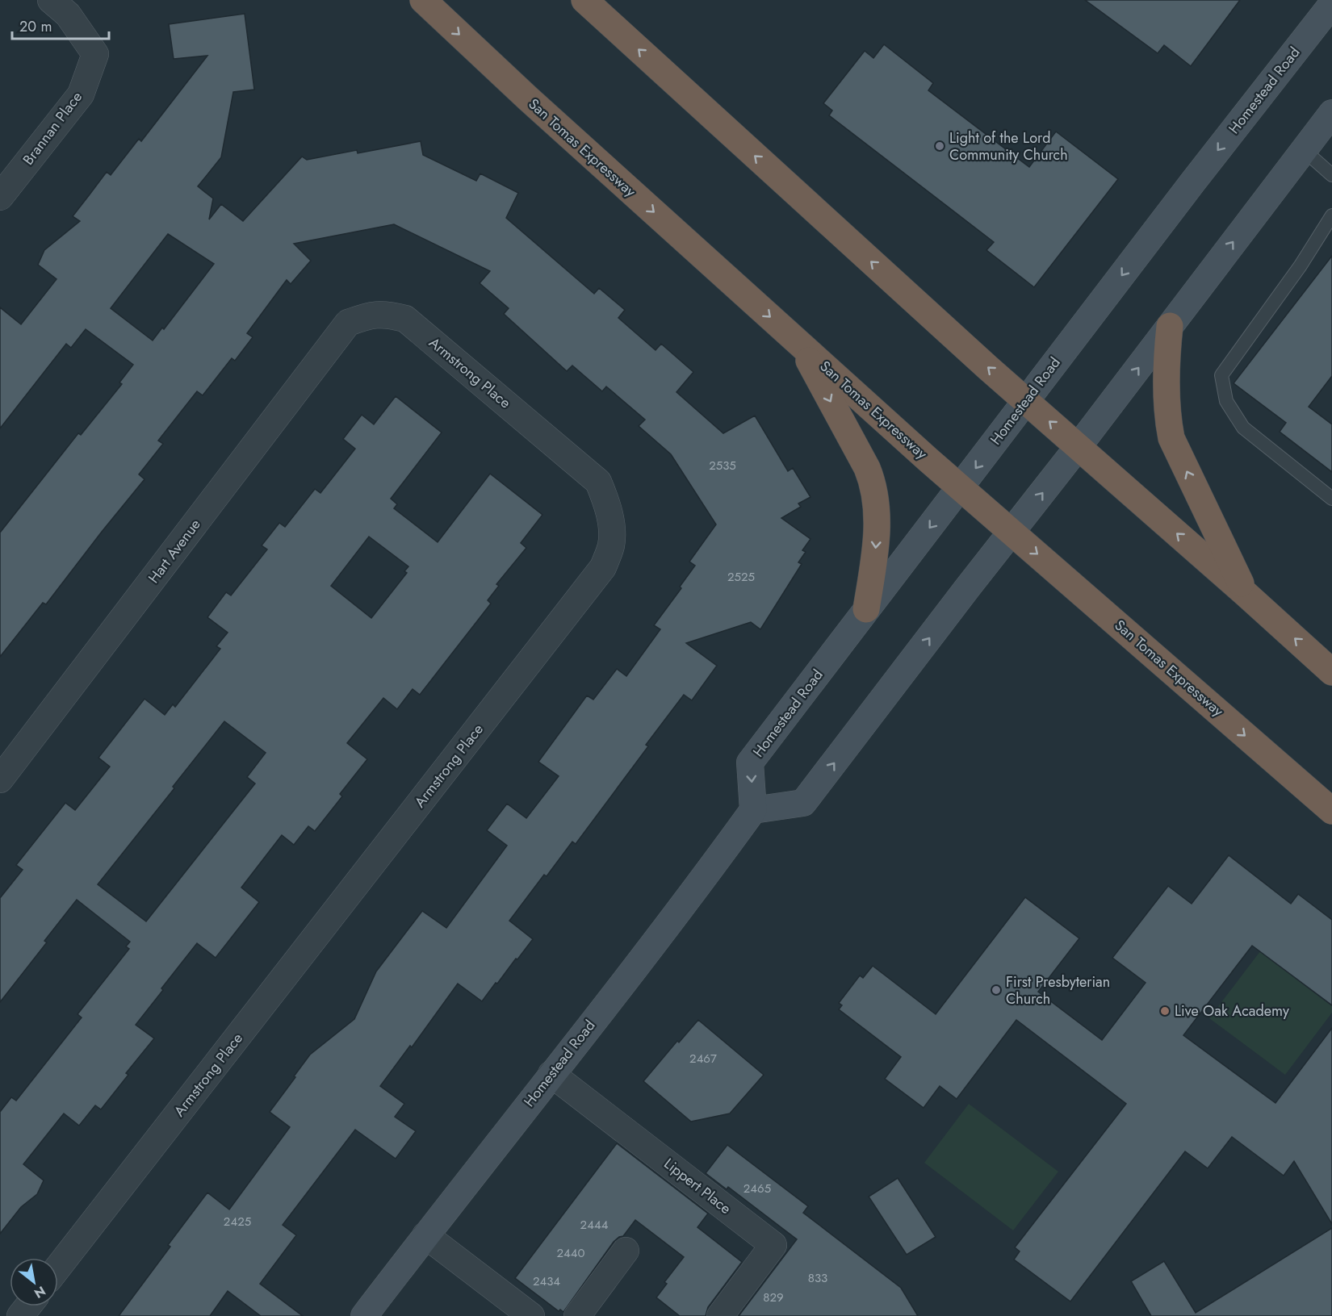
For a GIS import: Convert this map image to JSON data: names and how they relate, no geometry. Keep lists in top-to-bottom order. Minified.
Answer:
{"streets":{"highway":["San Tomas Expressway"],"main road":["Homestead Road"],"street":["Brannan Place","Armstrong Place","Hart Avenue","Lippert Place"]},"crossings":[["Homestead Road","San Tomas Expressway"],["Homestead Road","Lippert Place"],["Armstrong Place","Hart Avenue"]],"places":["Light of the Lord Community Church","First Presbyterian Church","Live Oak Academy"],"house_numbers":["2535","2525","2467","2465","2425","2444","2440","833","2434","829"],"scale_bar":"20 m","north":"bottom right"}
